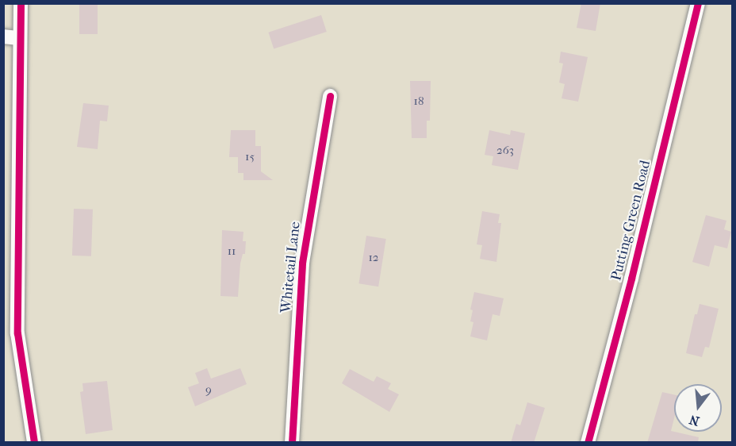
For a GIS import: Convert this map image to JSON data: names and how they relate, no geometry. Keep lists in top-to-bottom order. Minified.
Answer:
{"streets":{"street":["Putting Green Road","Whitetail Lane"]},"house_numbers":["18","263","15","11","12","9"],"north":"bottom"}
